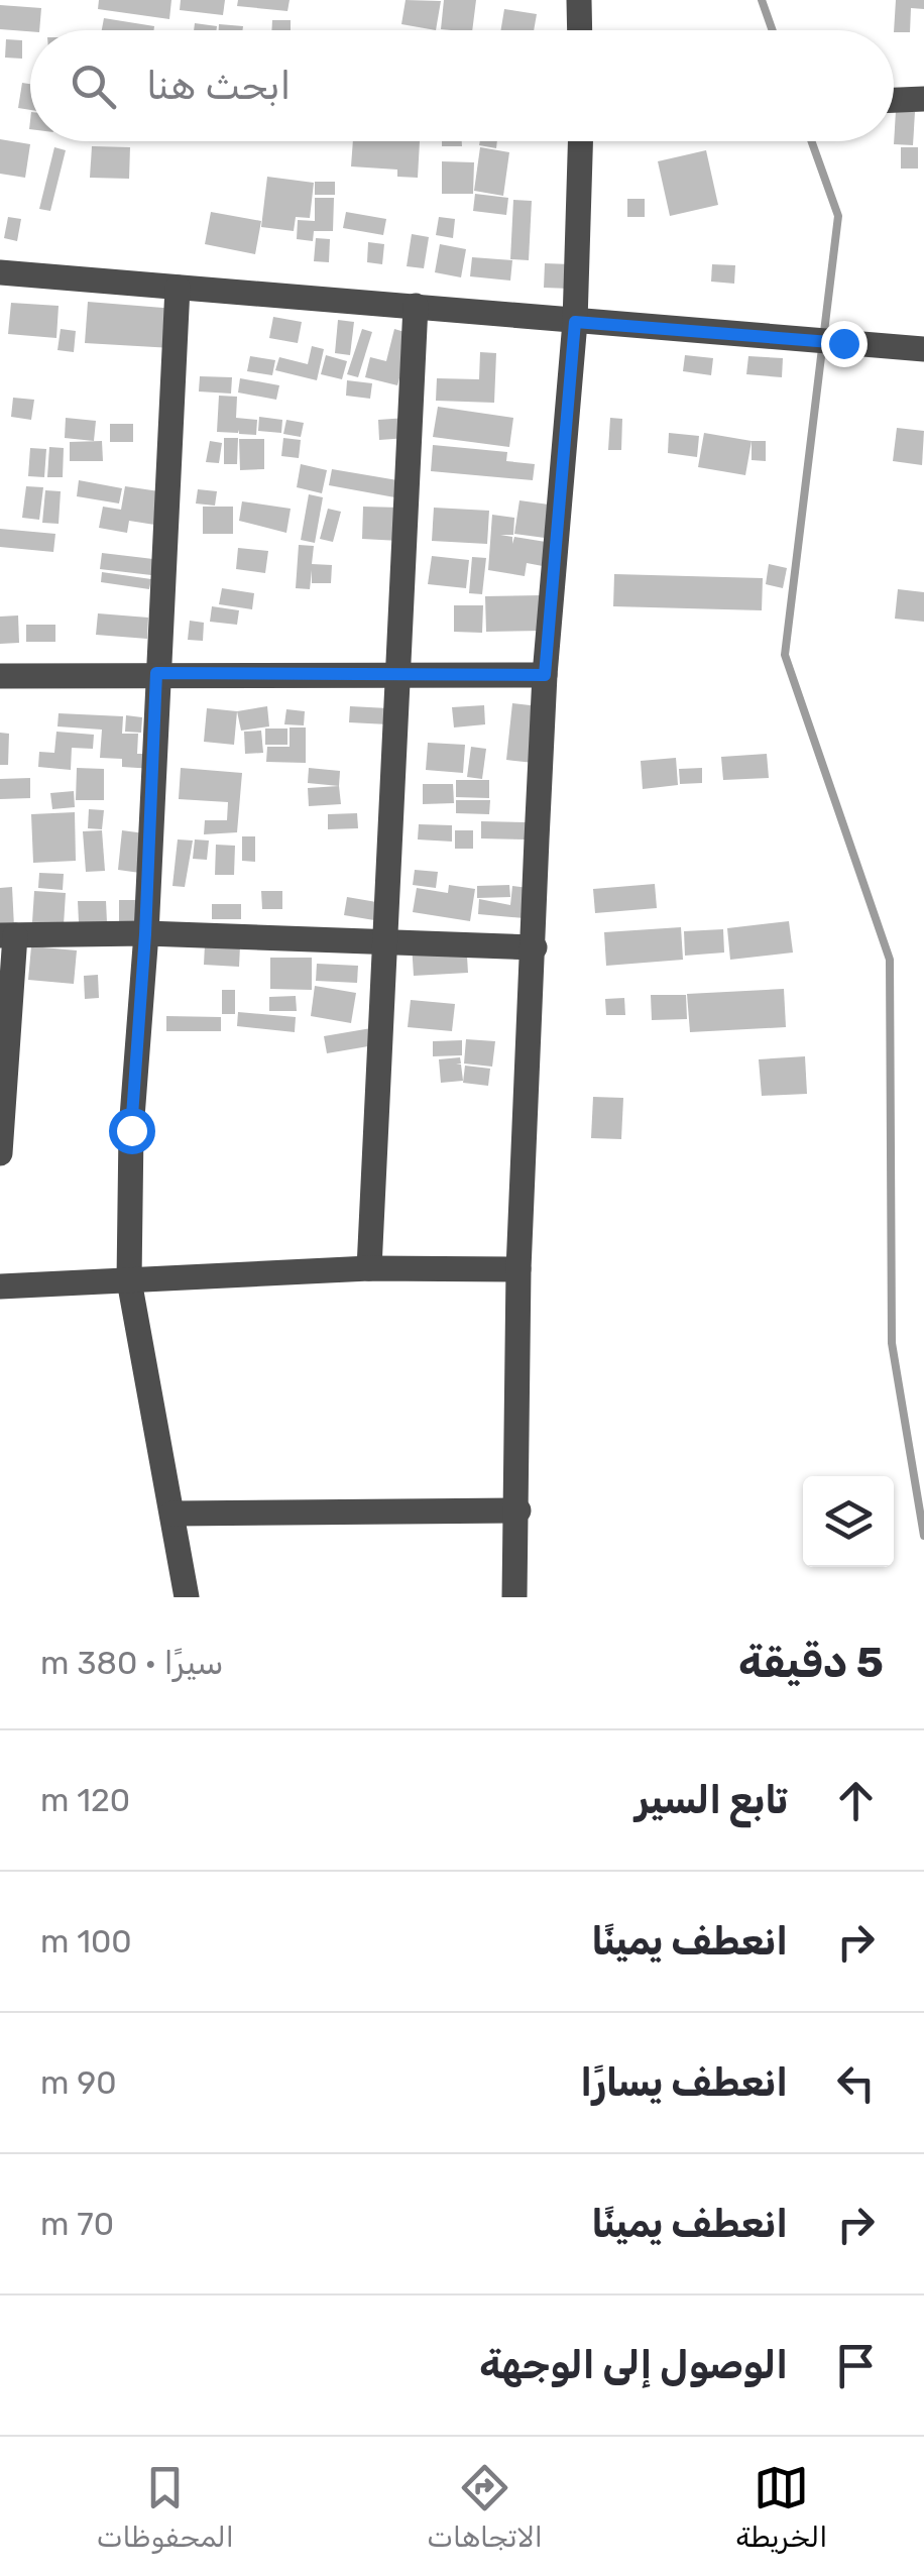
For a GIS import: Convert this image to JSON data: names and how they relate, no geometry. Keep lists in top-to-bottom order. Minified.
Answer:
{"page":{"search":"ابحث هنا","heading":["5 دقيقة","سيرًا · 380 m"],"list":[["تابع السير","120 m"],["انعطف يمينًا","100 m"],["انعطف يسارًا","90 m"],["انعطف يمينًا","70 m"],"الوصول إلى الوجهة"],"nav":["الخريطة","الاتجاهات","المحفوظات"]}}
